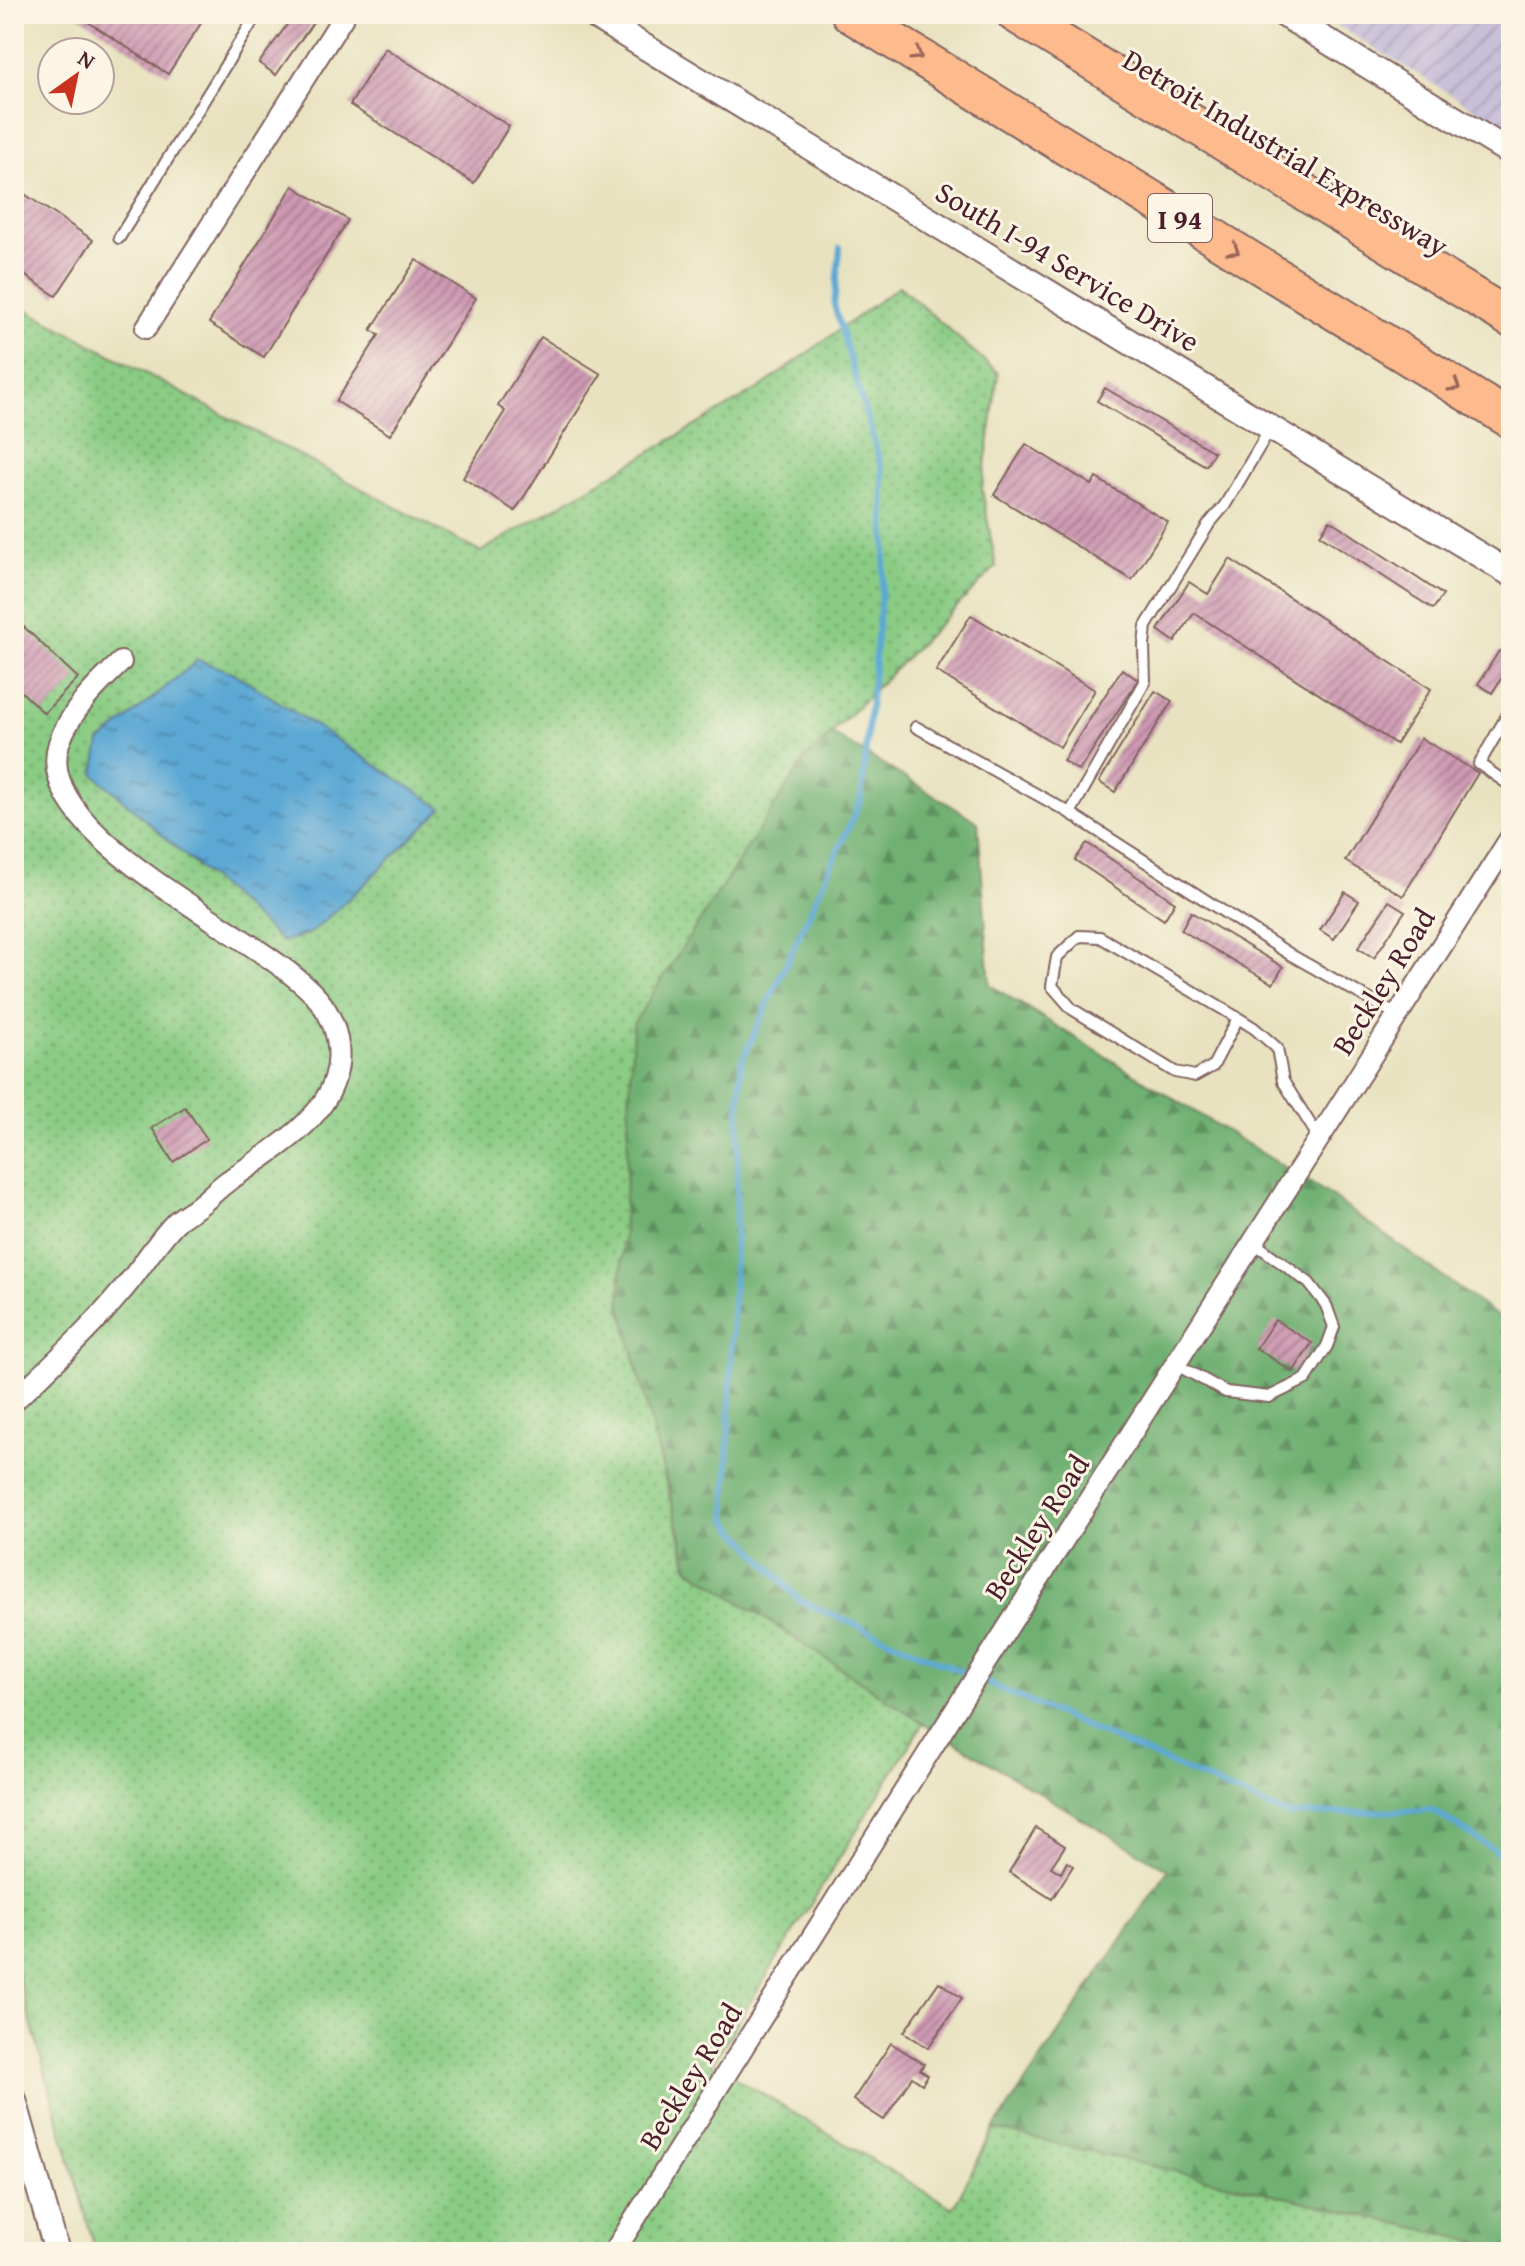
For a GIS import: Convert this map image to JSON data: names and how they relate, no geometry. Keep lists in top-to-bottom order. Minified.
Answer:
{"streets":{"highway":["Detroit Industrial Expressway","I 94"],"street":["South I-94 Service Drive","Beckley Road"]},"north":"top right"}
